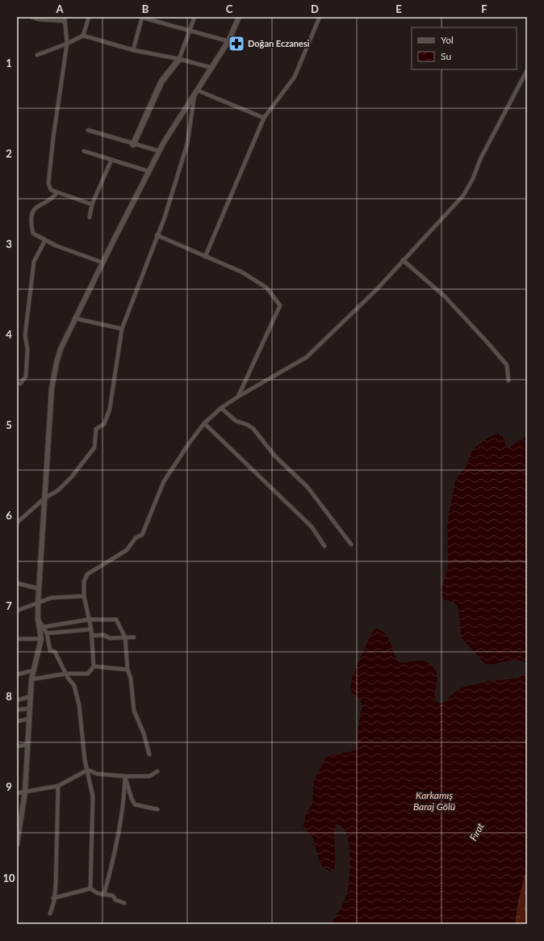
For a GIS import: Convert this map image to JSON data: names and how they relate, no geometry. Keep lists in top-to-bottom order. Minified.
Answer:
{"water":["Karkamış Baraj Gölü","Fırat"],"places":{"pharmacy":["Doğan Eczanesi"]},"legend":["Yol","Su"],"grid":{"columns":["A","B","C","D","E","F"],"rows":["1","2","3","4","5","6","7","8","9","10"]}}
